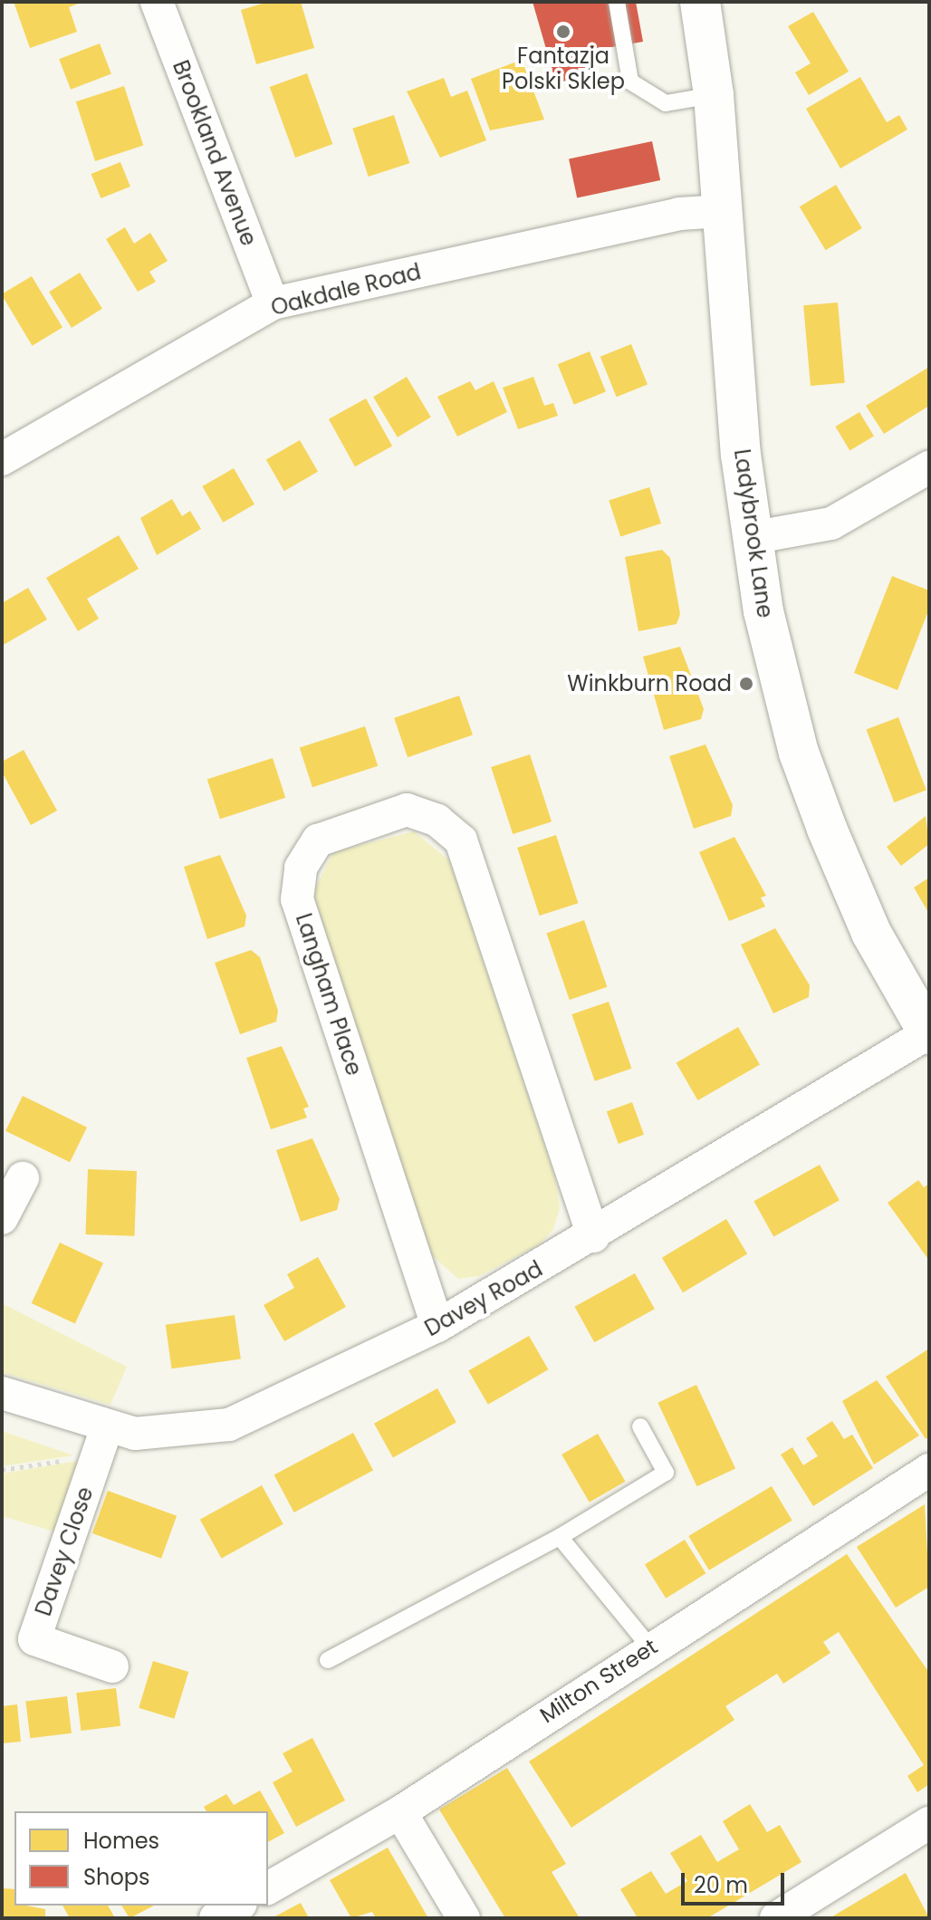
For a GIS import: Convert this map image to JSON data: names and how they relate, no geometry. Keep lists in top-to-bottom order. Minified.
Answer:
{"streets":{"street":["Brookland Avenue","Oakdale Road","Ladybrook Lane","Langham Place","Davey Road","Davey Close","Milton Street"]},"crossings":[["Brookland Avenue","Oakdale Road"],["Oakdale Road","Ladybrook Lane"],["Ladybrook Lane","Davey Road"],["Langham Place","Davey Road"],["Davey Road","Davey Close"]],"places":["Fantazja Polski Sklep","Winkburn Road"],"legend":["Homes","Shops"],"scale_bar":"20 m"}
